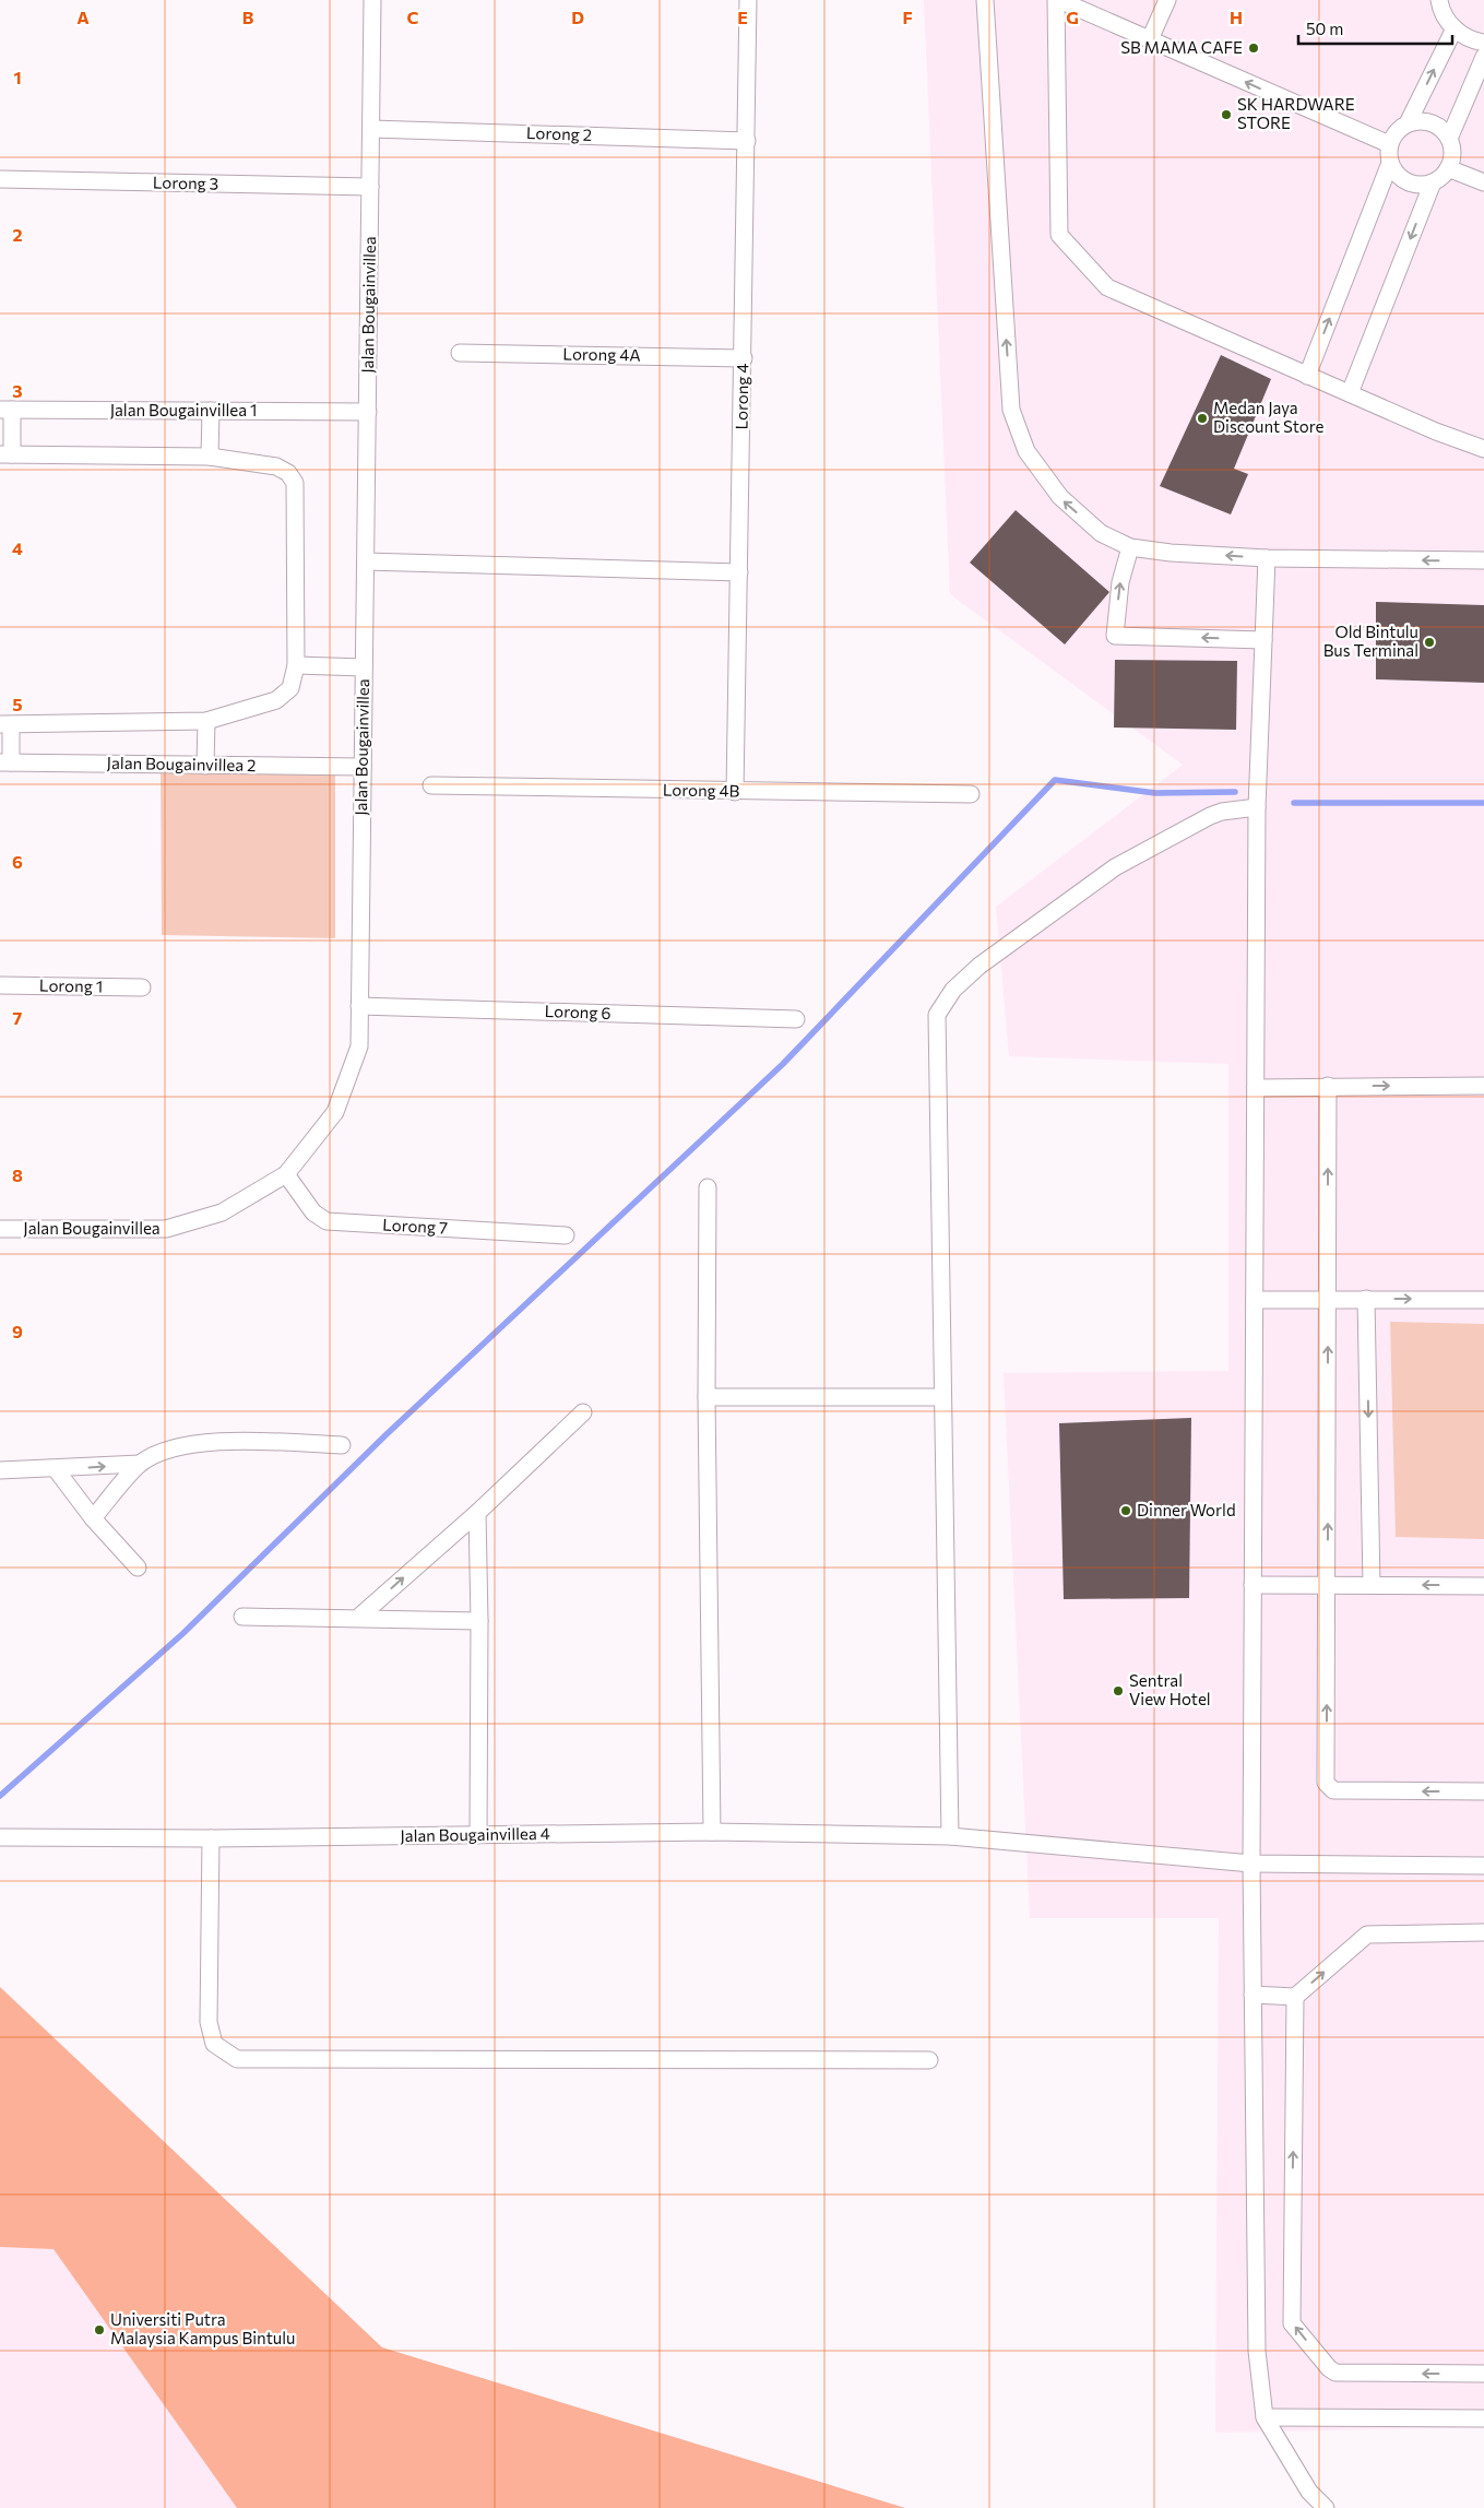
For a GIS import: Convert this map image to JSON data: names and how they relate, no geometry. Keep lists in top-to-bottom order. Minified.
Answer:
{"streets":{"street":["Lorong 2","Lorong 3","Jalan Bougainvillea","Lorong 4A","Lorong 4","Jalan Bougainvillea 1","Jalan Bougainvillea 2","Lorong 4B","Lorong 1","Lorong 6","Lorong 7","Jalan Bougainvillea 4"]},"crossings":[["Lorong 2","Jalan Bougainvillea"],["Lorong 2","Lorong 4"],["Lorong 3","Jalan Bougainvillea"],["Jalan Bougainvillea","Jalan Bougainvillea 1"],["Jalan Bougainvillea","Jalan Bougainvillea 2"],["Jalan Bougainvillea","Lorong 6"],["Jalan Bougainvillea","Lorong 7"],["Lorong 4A","Lorong 4"],["Lorong 4","Lorong 4B"]],"places":["SB MAMA CAFE","SK HARDWARE STORE","Medan Jaya Discount Store","Old Bintulu Bus Terminal","Dinner World","Sentral View Hotel","Universiti Putra Malaysia Kampus Bintulu"],"scale_bar":"50 m","grid":{"columns":["A","B","C","D","E","F","G","H"],"rows":["1","2","3","4","5","6","7","8","9"]}}
